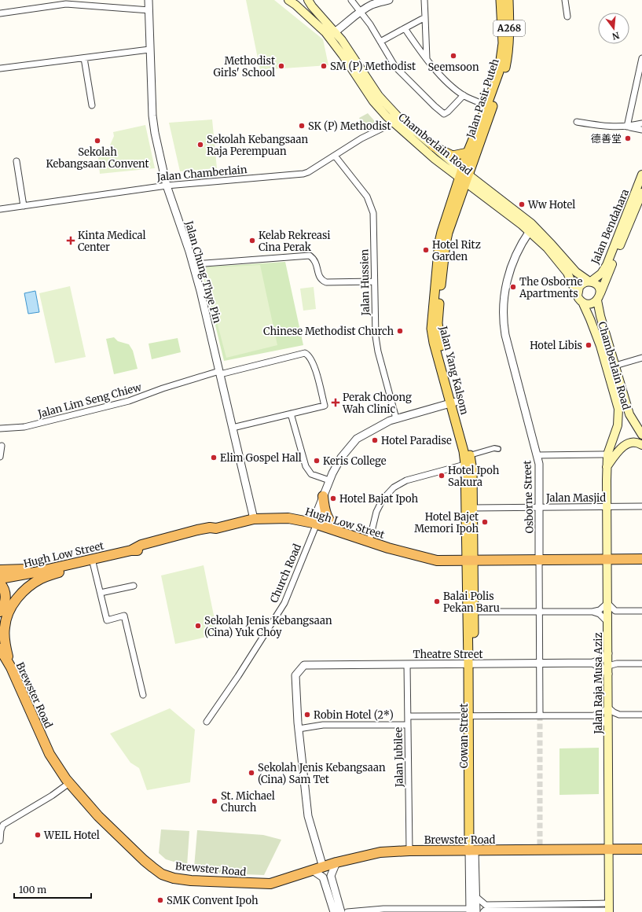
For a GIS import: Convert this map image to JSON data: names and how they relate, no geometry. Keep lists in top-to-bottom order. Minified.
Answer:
{"streets":{"highway":["Hugh Low Street","Brewster Road"],"main road":["A268","Jalan Pasir Puteh","Chamberlain Road","Jalan Bendahara","Jalan Yang Kalsom","Jalan Raja Musa Aziz","Cowan Street"],"street":["Jalan Chamberlain","Jalan Chung Thye Pin","Jalan Hussien","Jalan Lim Seng Chiew","Osborne Street","Jalan Masjid","Church Road","Theatre Street","Jalan Jubilee"]},"crossings":[["Jalan Pasir Puteh","Chamberlain Road"],["Jalan Pasir Puteh","Jalan Yang Kalsom"],["Chamberlain Road","Jalan Chamberlain"],["Chamberlain Road","Jalan Bendahara"],["Chamberlain Road","Jalan Yang Kalsom"],["Chamberlain Road","Osborne Street"],["Chamberlain Road","Jalan Raja Musa Aziz"],["Jalan Chamberlain","Jalan Chung Thye Pin"],["Jalan Chamberlain","Jalan Hussien"],["Jalan Chung Thye Pin","Jalan Lim Seng Chiew"],["Jalan Chung Thye Pin","Hugh Low Street"],["Jalan Yang Kalsom","Jalan Masjid"],["Jalan Yang Kalsom","Hugh Low Street"],["Jalan Yang Kalsom","Cowan Street"],["Osborne Street","Jalan Masjid"],["Osborne Street","Hugh Low Street"],["Osborne Street","Theatre Street"],["Jalan Masjid","Jalan Raja Musa Aziz"],["Hugh Low Street","Church Road"],["Hugh Low Street","Jalan Raja Musa Aziz"],["Hugh Low Street","Cowan Street"],["Theatre Street","Jalan Raja Musa Aziz"],["Theatre Street","Cowan Street"],["Theatre Street","Jalan Jubilee"],["Jalan Raja Musa Aziz","Brewster Road"],["Brewster Road","Cowan Street"],["Brewster Road","Jalan Jubilee"]],"places":{"other":["Seemsoon","Methodist Girls' School","SM (P) Methodist","SK (P) Methodist","德善堂","Sekolah Kebangsaan Convent","Sekolah Kebangsaan Raja Perempuan","Ww Hotel","Kelab Rekreasi Cina Perak","Hotel Ritz Garden","The Osborne Apartments","Chinese Methodist Church","Hotel Libis","Hotel Paradise","Elim Gospel Hall","Keris College","Hotel Ipoh Sakura","Hotel Bajat Ipoh","Hotel Bajet Memori Ipoh","Balai Polis Pekan Baru","Sekolah Jenis Kebangsaan (Cina) Yuk Choy","Robin Hotel (2*)","Sekolah Jenis Kebangsaan (Cina) Sam Tet","St. Michael Church","WEIL Hotel","SMK Convent Ipoh"],"health":["Kinta Medical Center","Perak Choong Wah Clinic"]},"scale_bar":"100 m","north":"bottom"}
